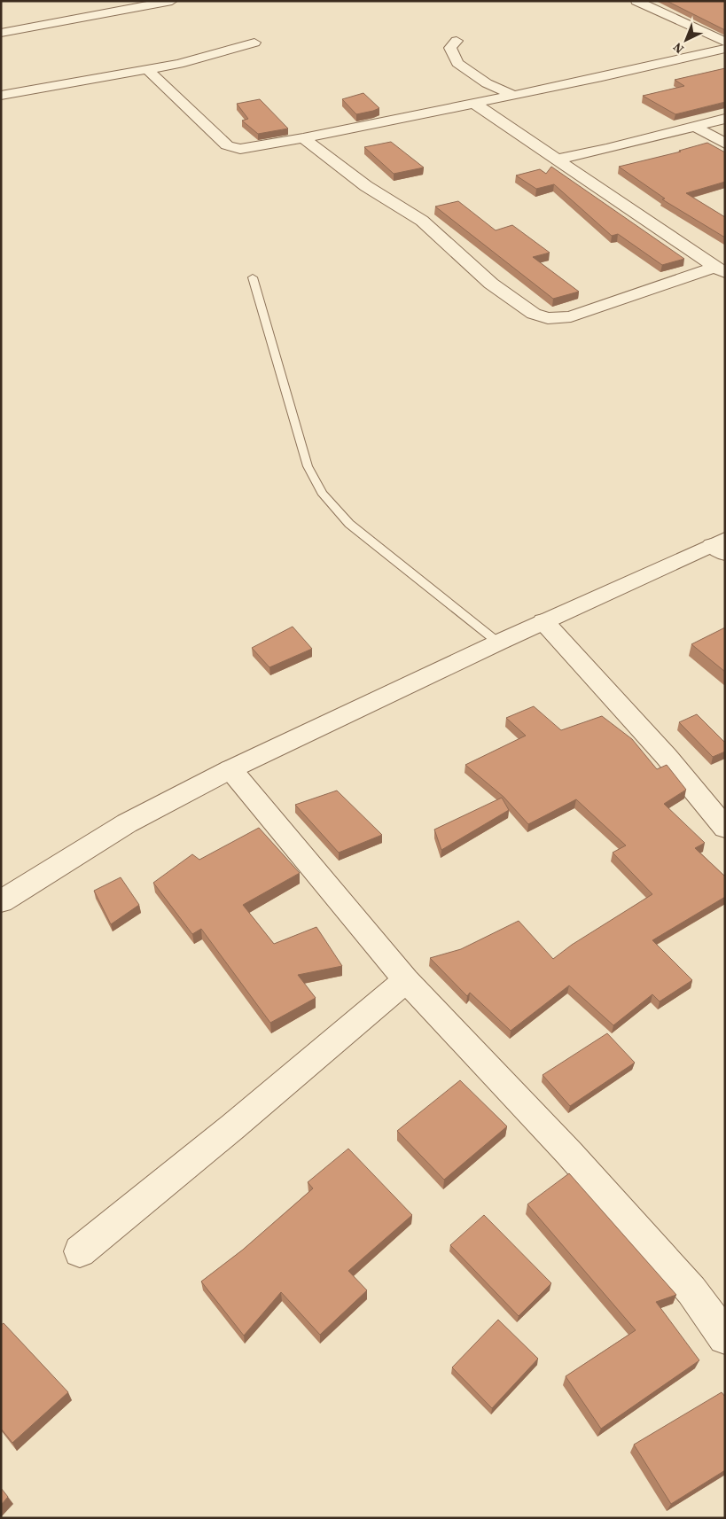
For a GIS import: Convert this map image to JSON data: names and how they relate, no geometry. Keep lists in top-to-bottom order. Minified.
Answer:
{"north":"bottom left"}
